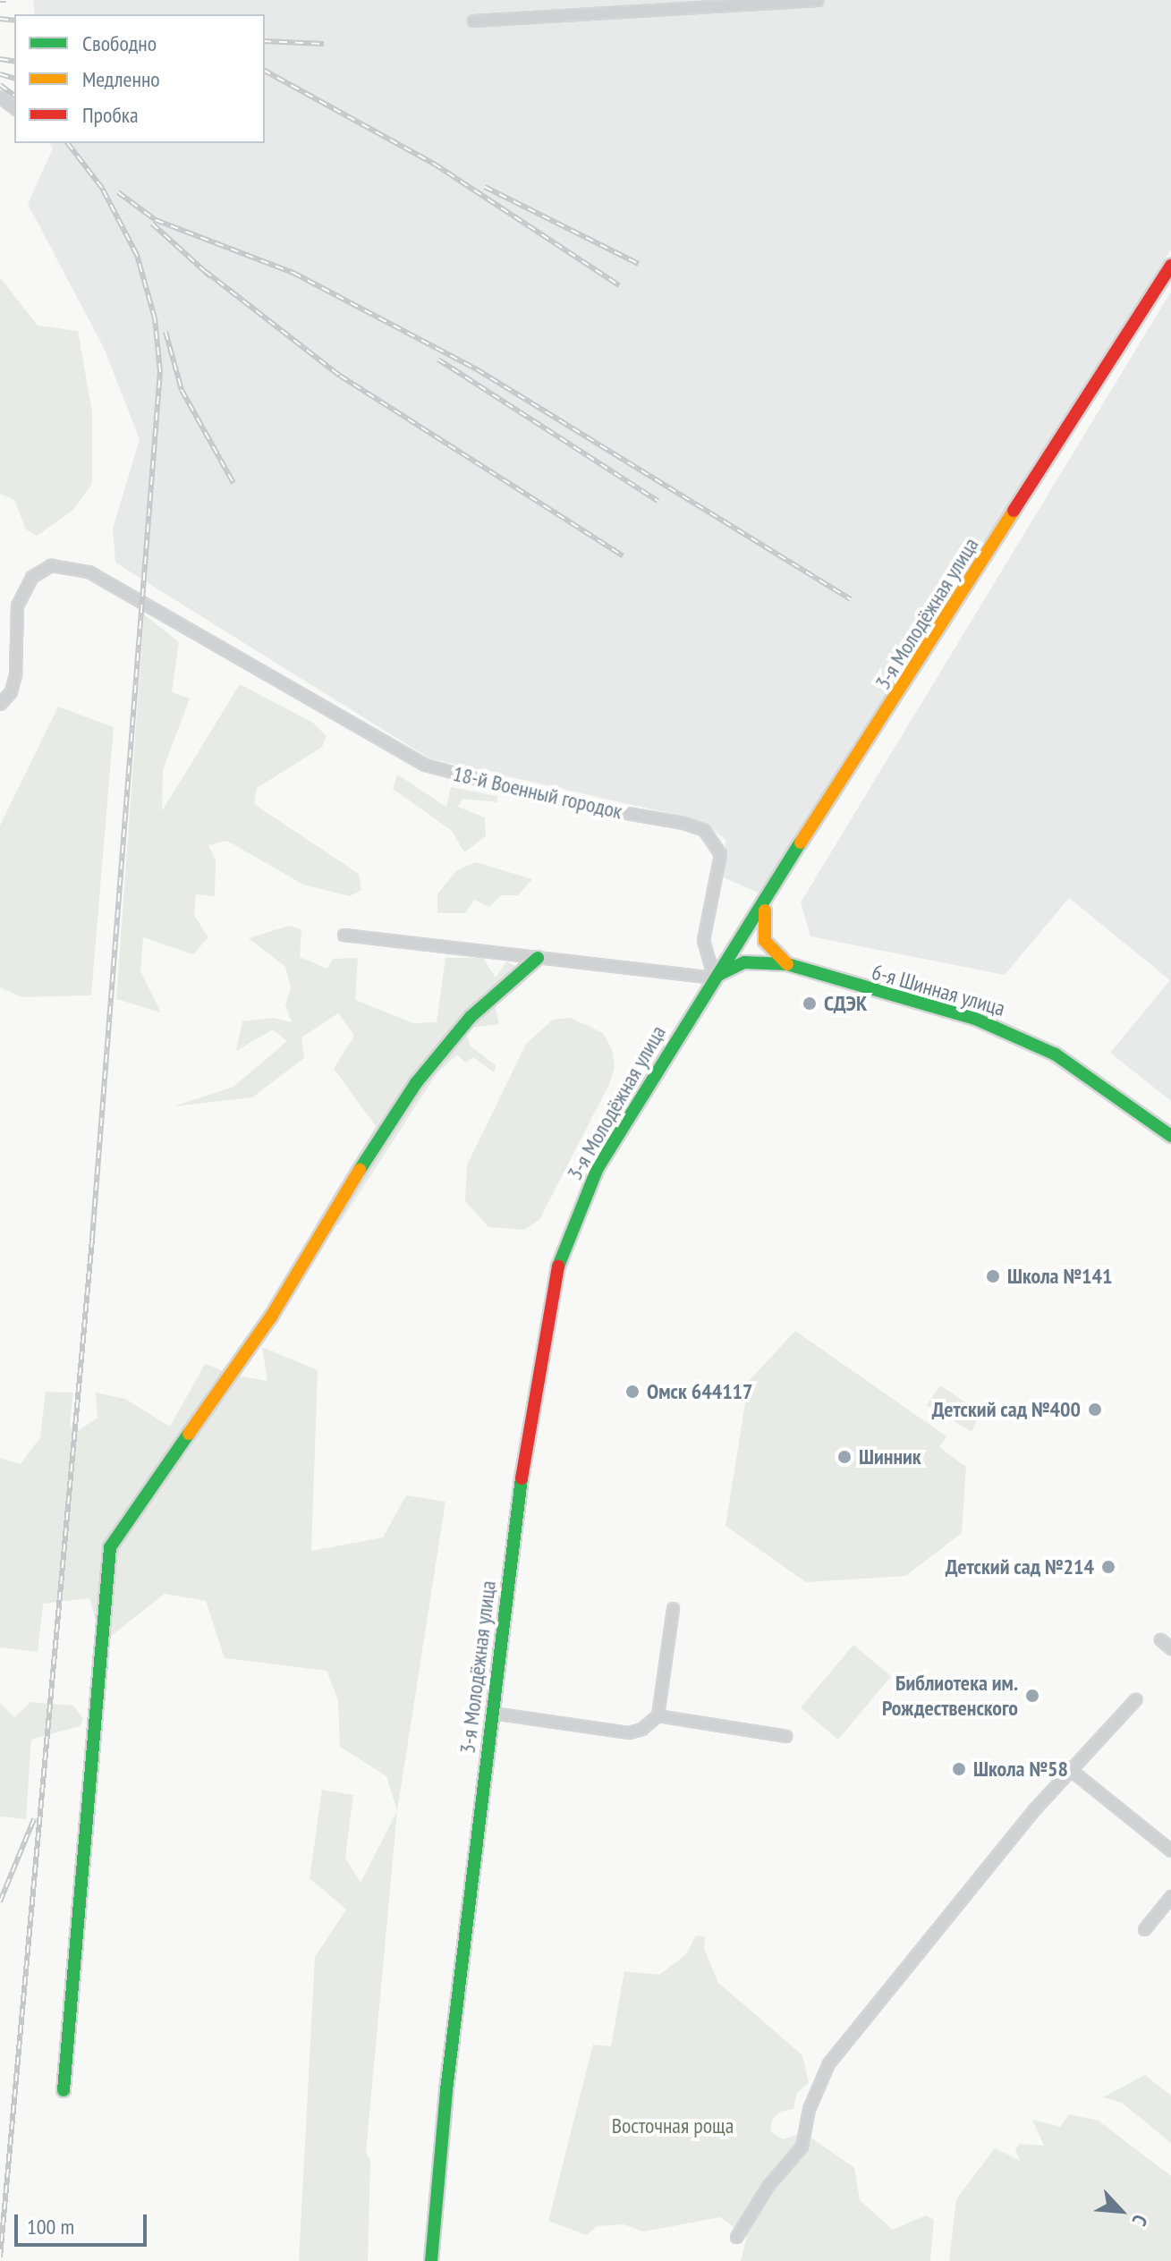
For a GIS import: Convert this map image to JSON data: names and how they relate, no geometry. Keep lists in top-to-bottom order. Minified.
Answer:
{"streets":{"main road":["3-я Молодёжная улица","6-я Шинная улица"],"street":["18-й Военный городок"]},"crossings":[["3-я Молодёжная улица","18-й Военный городок"],["3-я Молодёжная улица","6-я Шинная улица"],["18-й Военный городок","6-я Шинная улица"]],"parks":["Восточная роща"],"places":["СДЭК","Школа №141","Омск 644117","Детский сад №400","Шинник","Детский сад №214","Библиотека им. Рождественского","Школа №58"],"legend":["Свободно","Медленно","Пробка"],"scale_bar":"100 m","north":"bottom right"}
